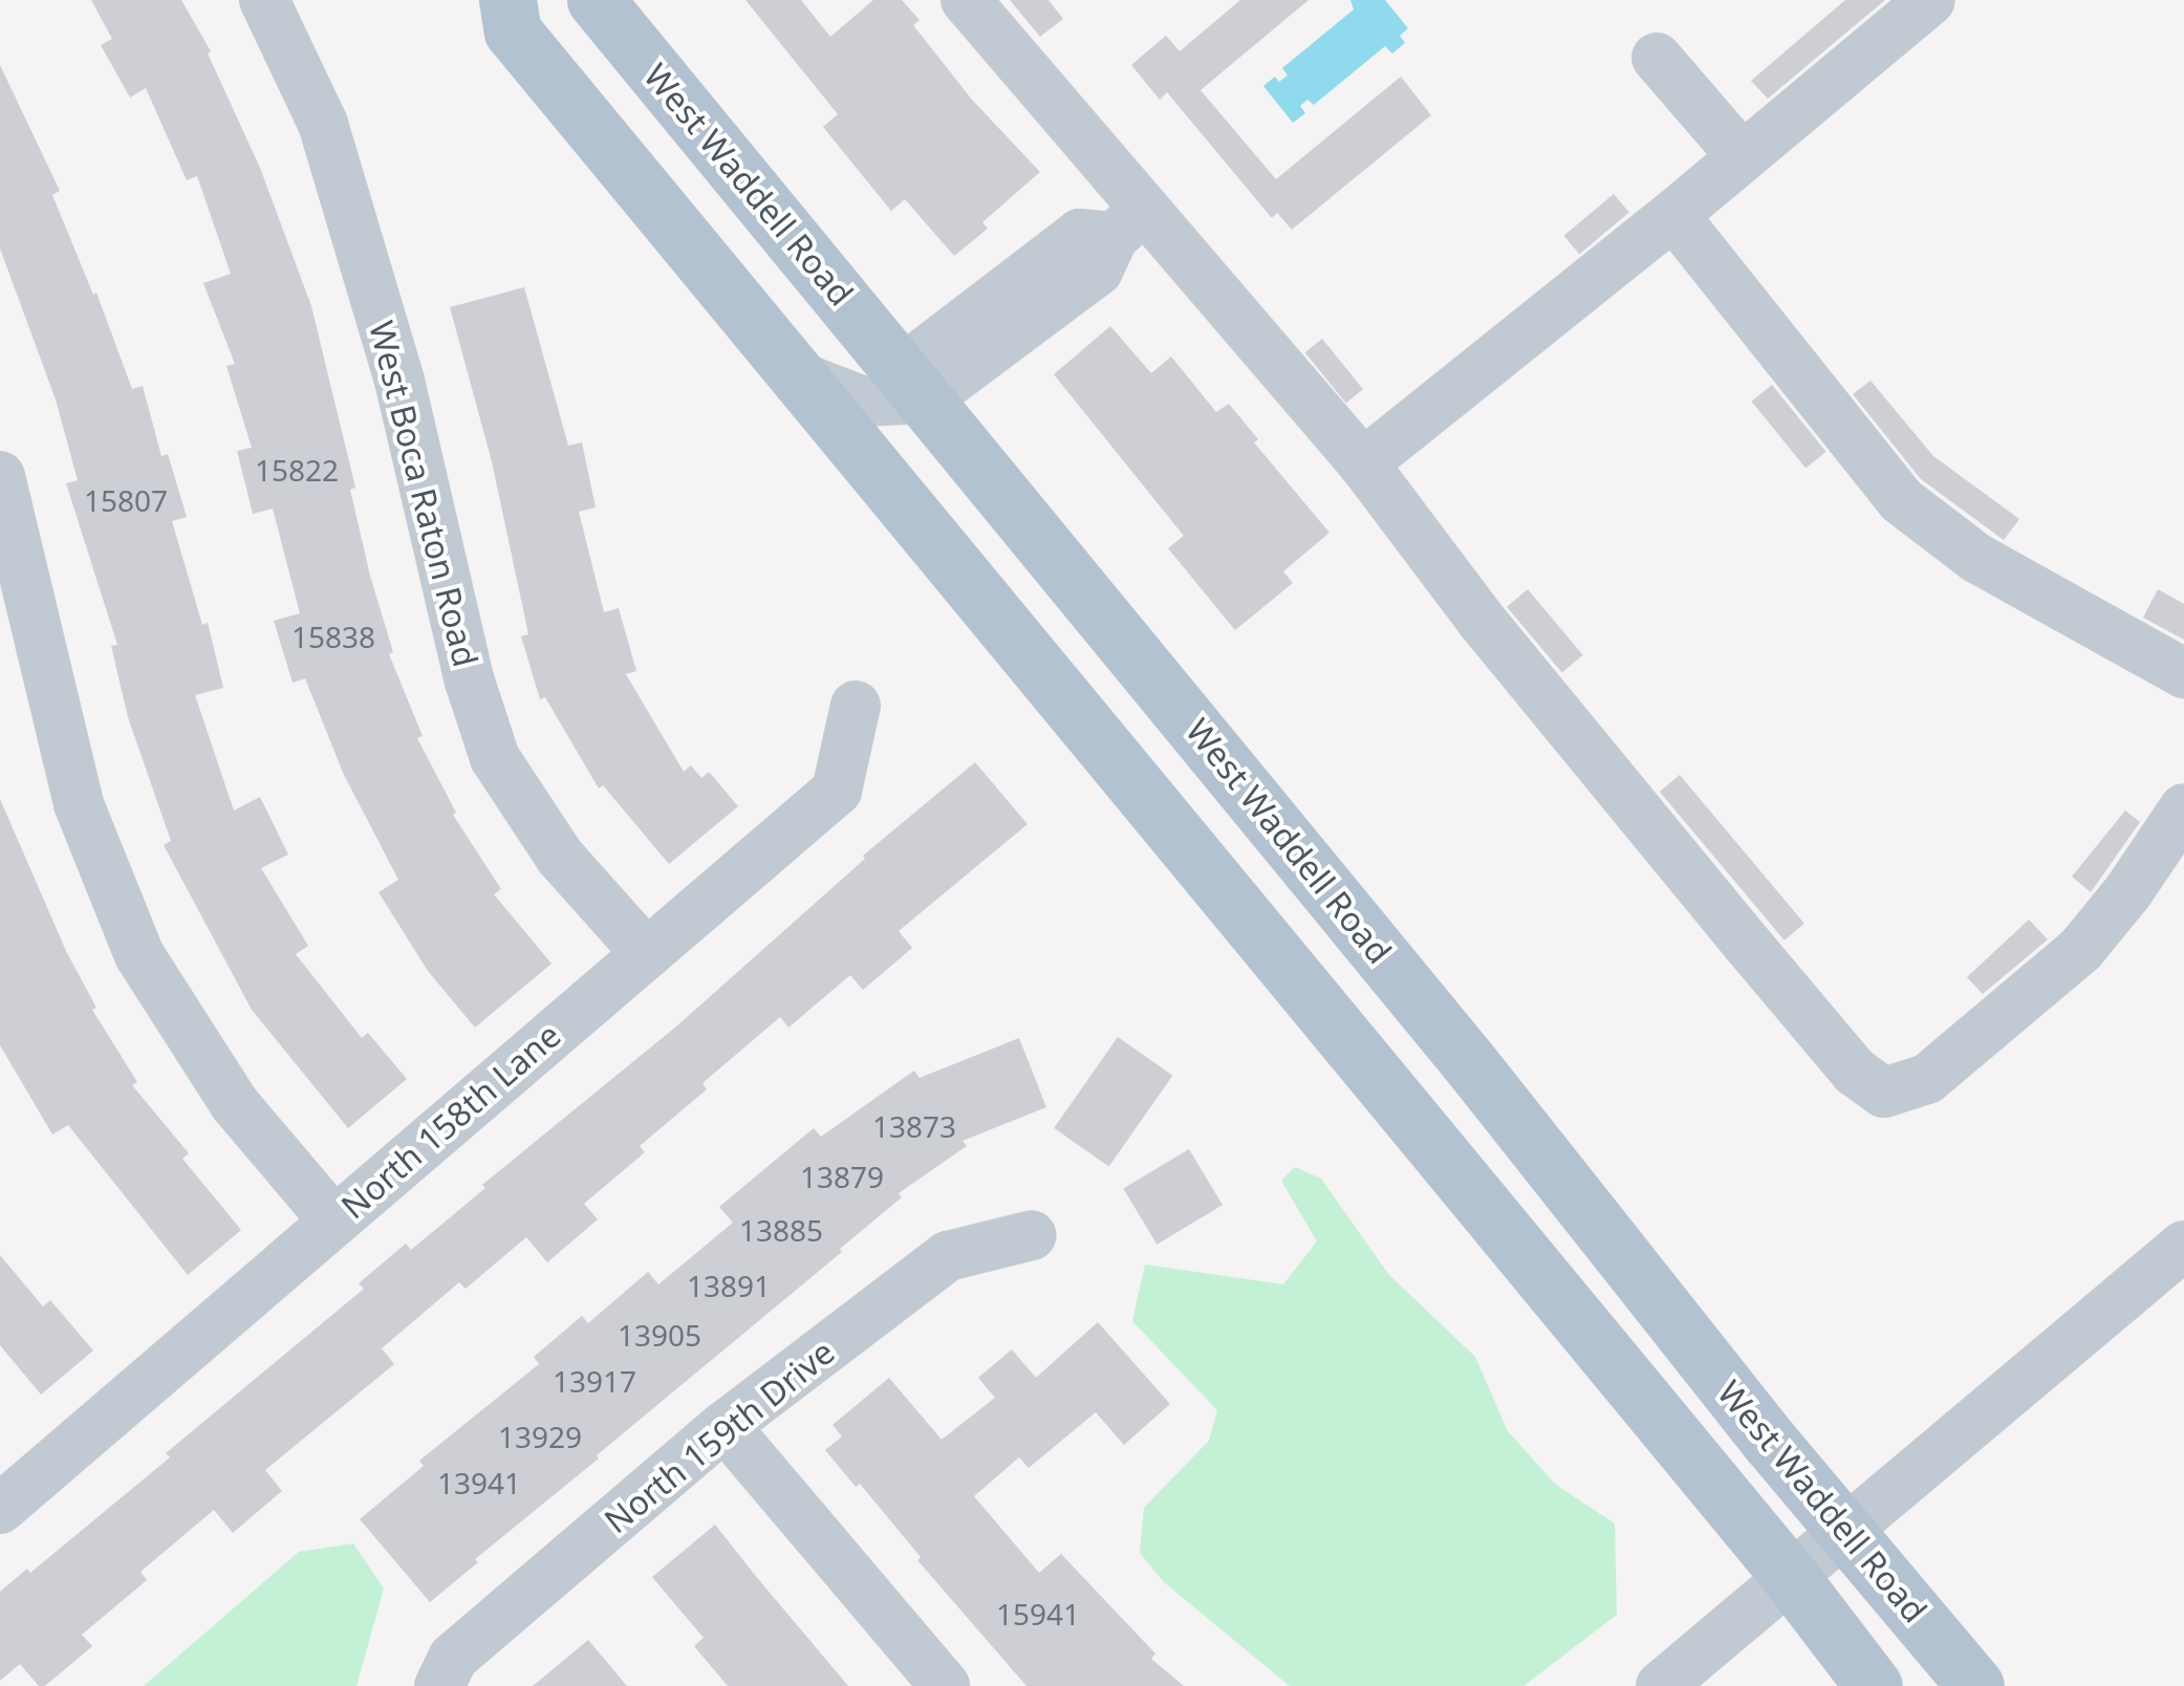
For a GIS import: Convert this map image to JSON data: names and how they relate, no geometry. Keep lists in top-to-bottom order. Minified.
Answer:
{"streets":{"main road":["West Waddell Road"],"street":["West Boca Raton Road","North 158th Lane","North 159th Drive"]},"crossings":[["West Boca Raton Road","North 158th Lane"]],"house_numbers":["15822","15807","15838","13873","13879","13885","13891","13905","13917","13929","13941","15941"]}
